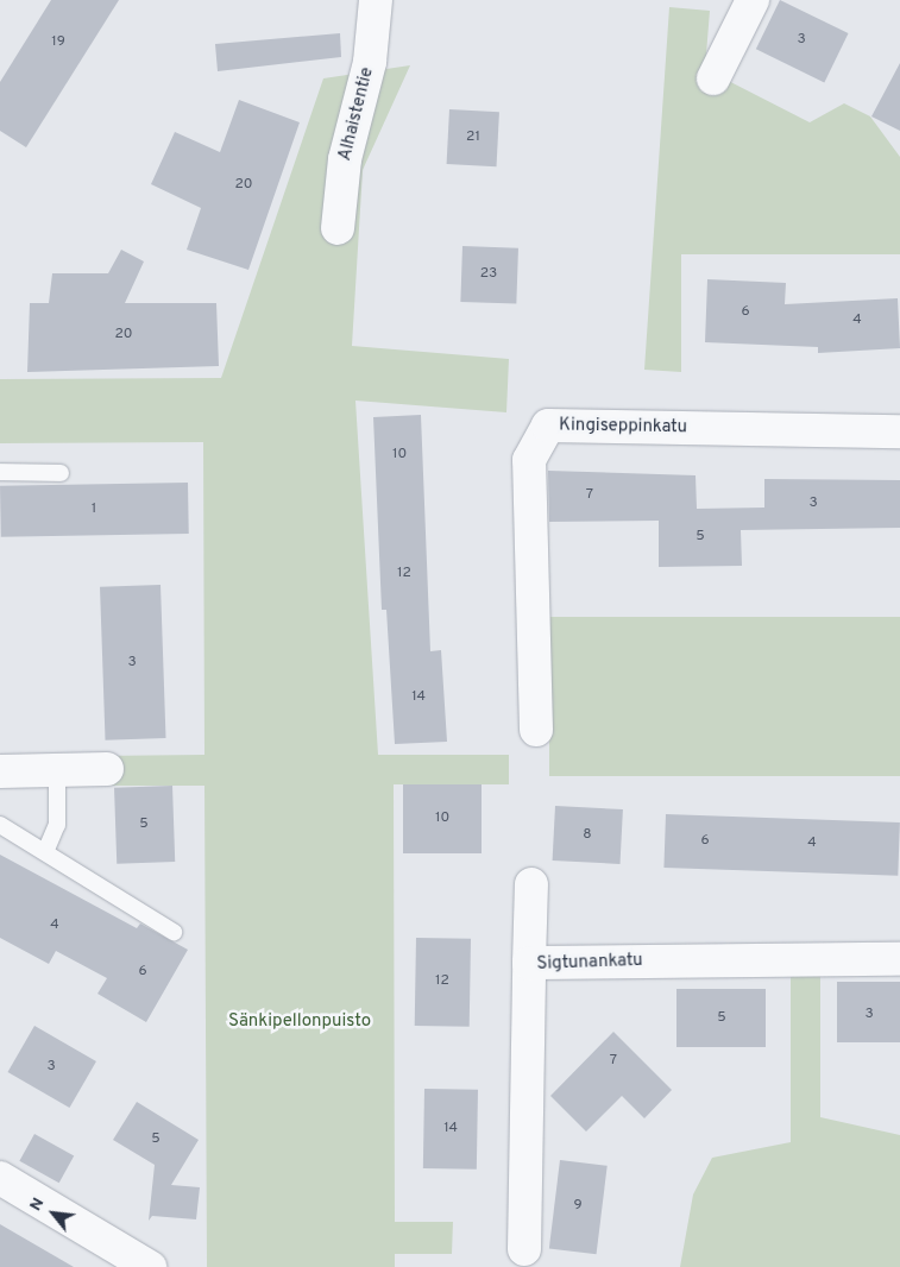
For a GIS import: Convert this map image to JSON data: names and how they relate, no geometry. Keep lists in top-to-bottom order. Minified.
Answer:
{"streets":{"street":["Alhaistentie","Kingiseppinkatu","Sigtunankatu"]},"parks":["Sänkipellonpuisto"],"house_numbers":["3","19","21","20","23","6","4","20","10","7","3","1","5","12","3","14","10","5","8","6","4","4","6","12","3","5","7","3","14","5","9"],"north":"top left"}
